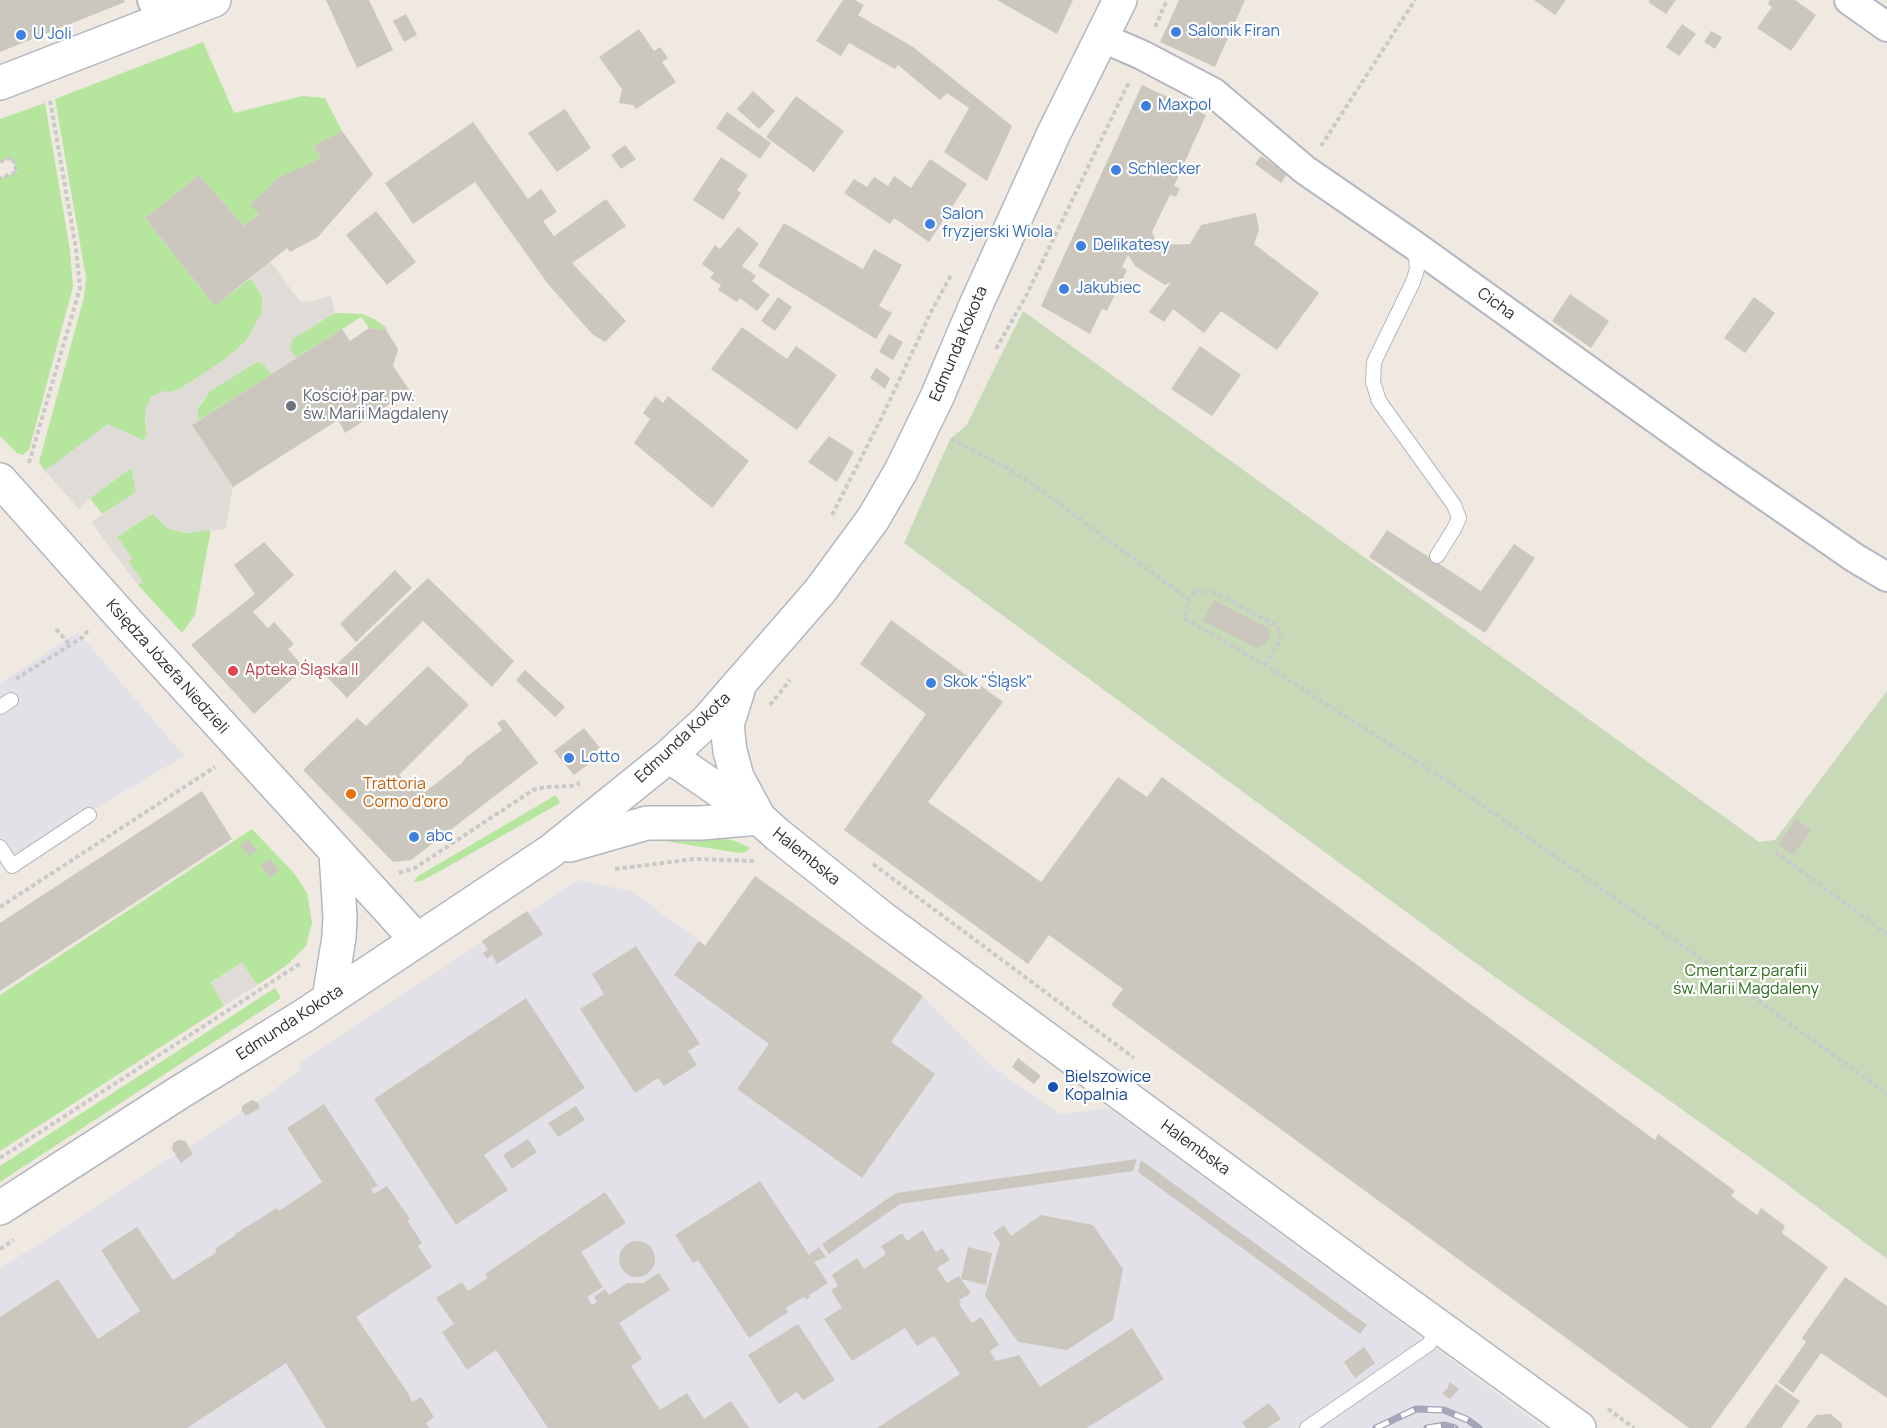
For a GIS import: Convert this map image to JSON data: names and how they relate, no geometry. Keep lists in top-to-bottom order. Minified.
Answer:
{"streets":{"street":["Cicha","Edmunda Kokota","Księdza Józefa Niedzieli","Halembska"]},"crossings":[["Cicha","Edmunda Kokota"],["Edmunda Kokota","Księdza Józefa Niedzieli"],["Edmunda Kokota","Halembska"]],"parks":["Cmentarz parafii św. Marii Magdaleny"],"places":["Salonik Firan","U Joli","Maxpol","Schlecker","Salon fryzjerski Wiola","Delikatesy","Jakubiec","Kościół par. pw. św. Marii Magdaleny","Apteka Śląska II","Skok \"Śląsk\"","Lotto","Trattoria Corno d'oro","abc","Bielszowice Kopalnia"]}
